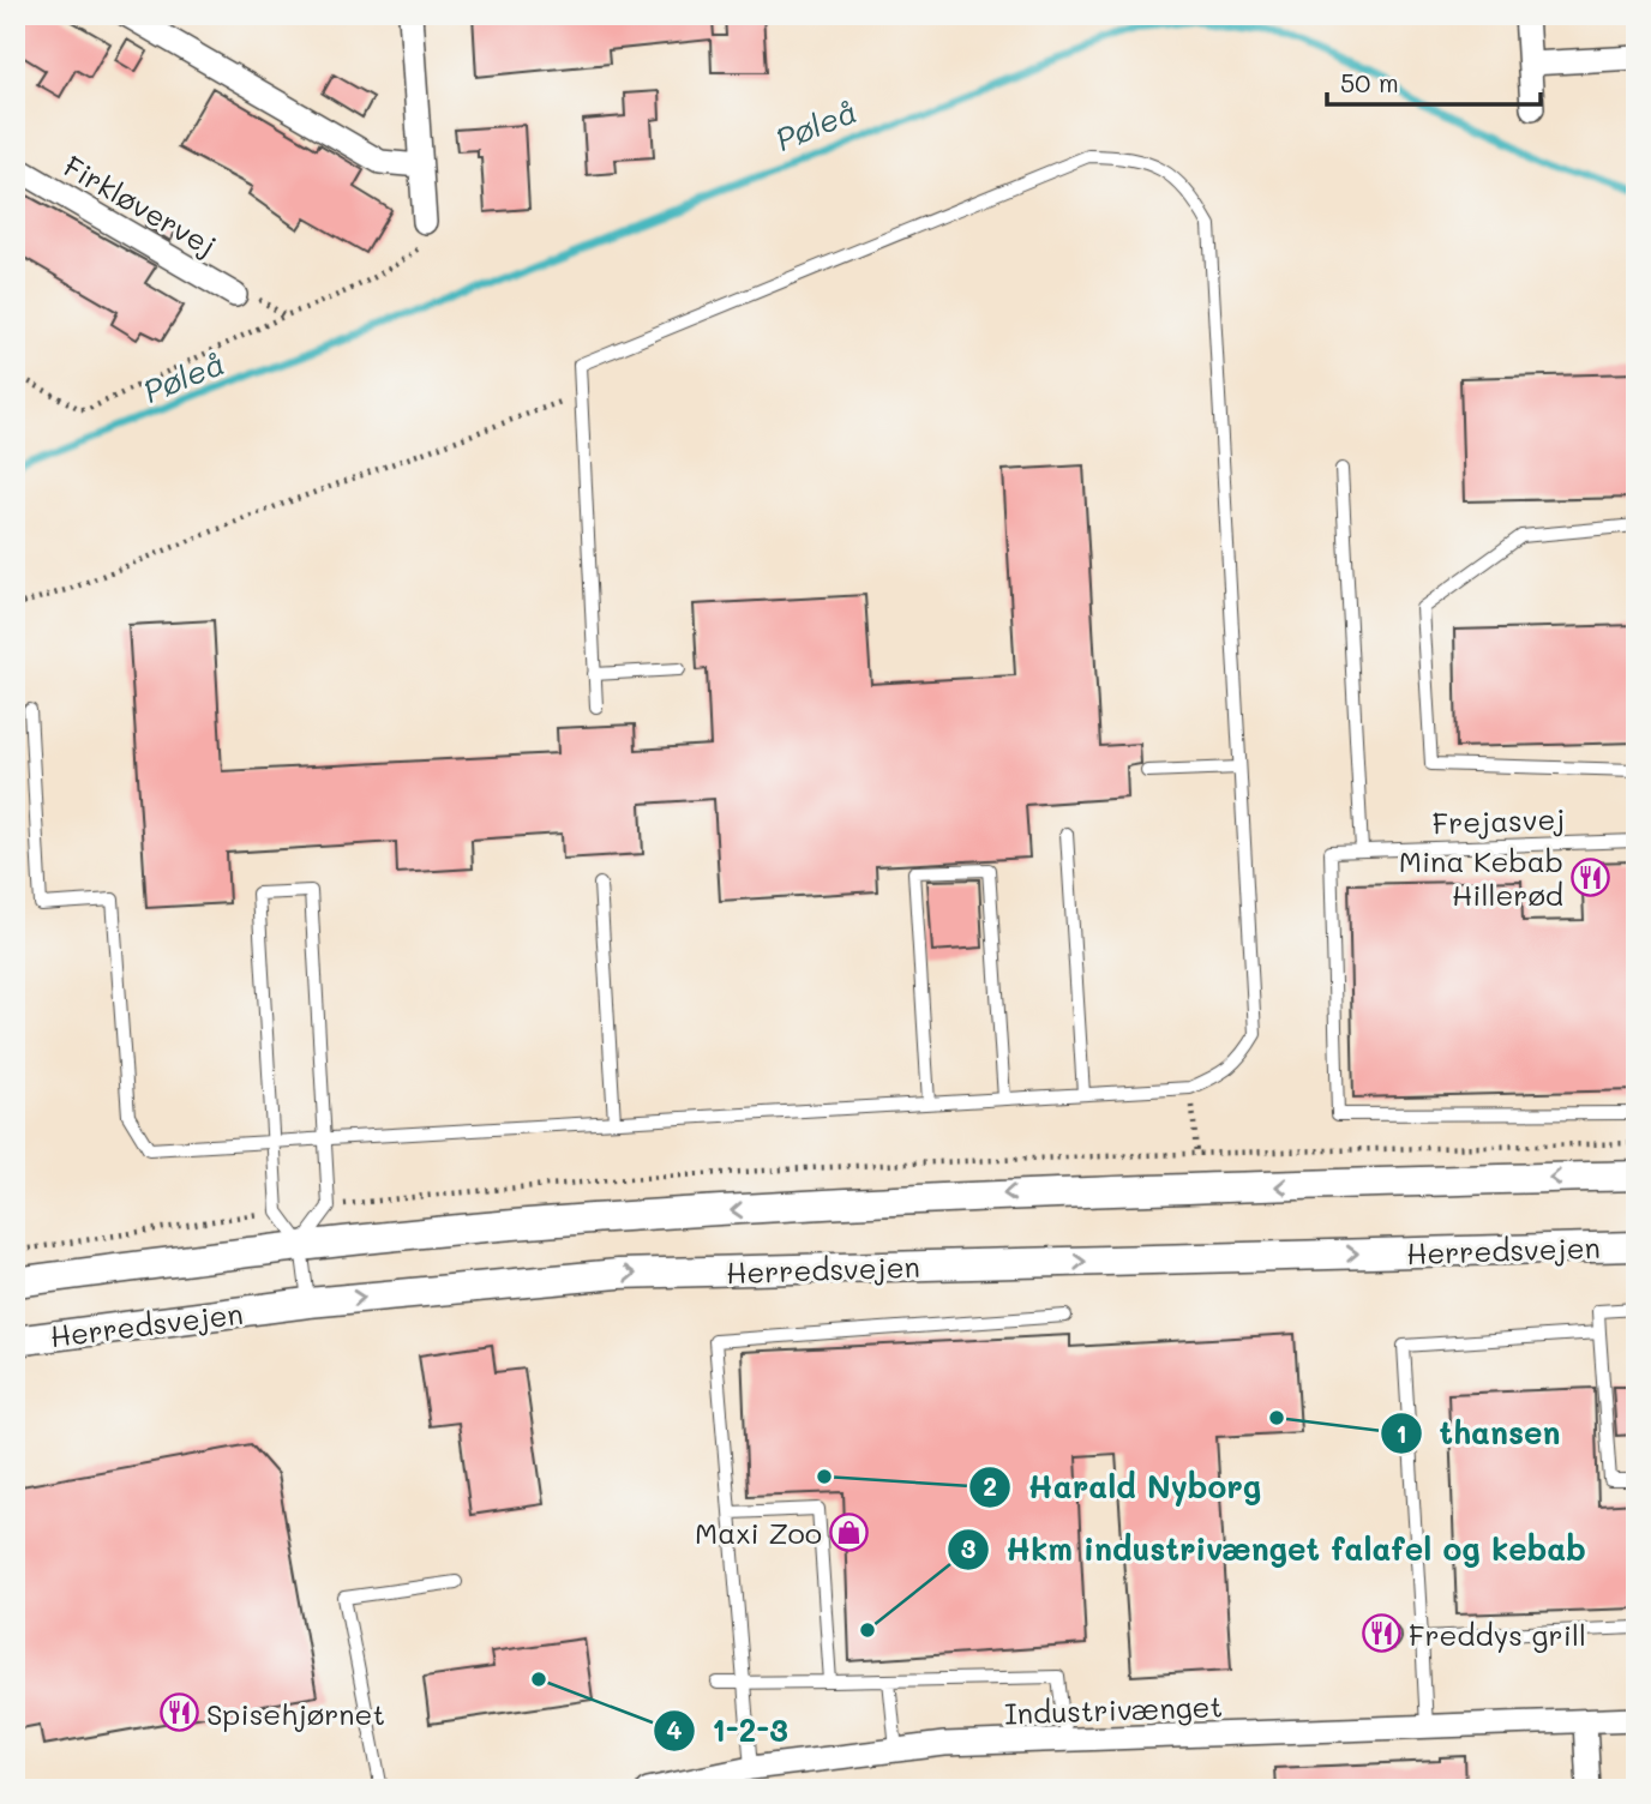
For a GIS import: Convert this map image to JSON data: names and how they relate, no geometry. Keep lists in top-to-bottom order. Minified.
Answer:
{"streets":{"street":["Firkløvervej","Herredsvejen","Industrivænget"],"lane":["Frejasvej"]},"water":["Pøleå"],"places":{"restaurant":["Mina Kebab Hillerød","Freddys grill","Spisehjørnet"],"other":["thansen","Harald Nyborg","Hkm industrivænget falafel og kebab","1-2-3"],"shop":["Maxi Zoo"]},"scale_bar":"50 m"}
